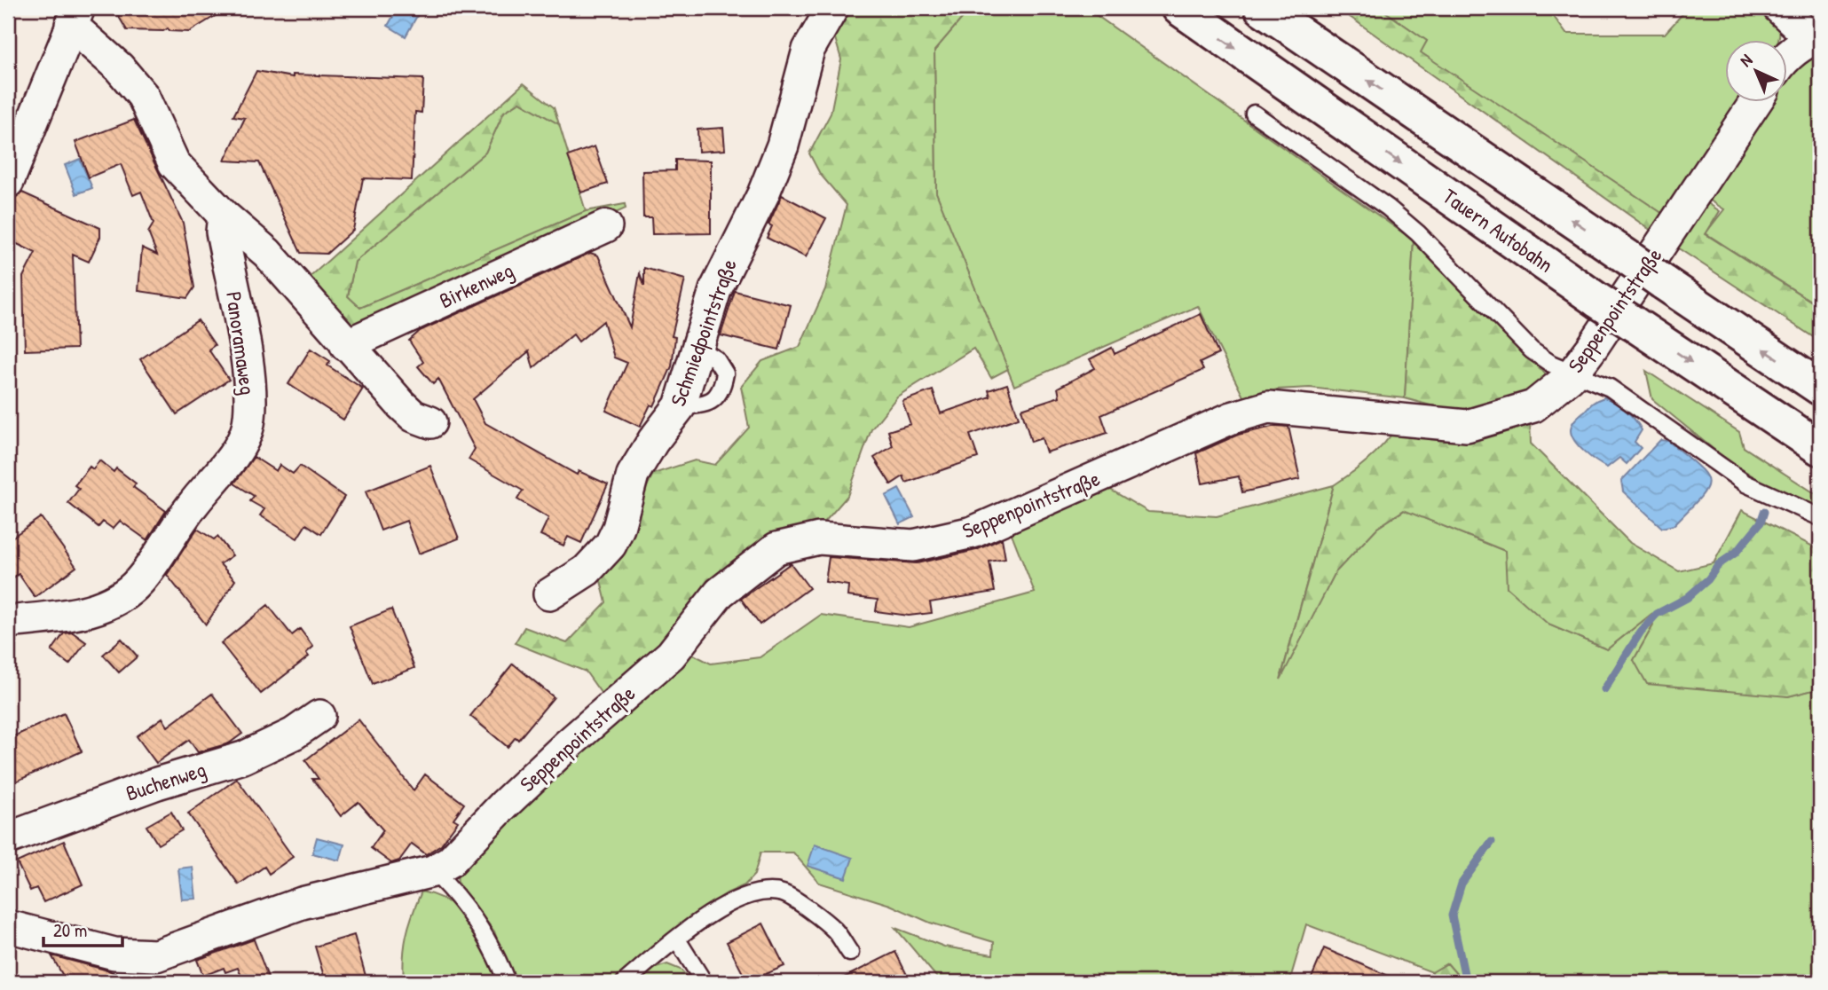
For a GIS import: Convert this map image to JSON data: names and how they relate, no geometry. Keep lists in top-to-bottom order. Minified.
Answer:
{"streets":{"highway":["Tauern Autobahn"],"street":["Birkenweg","Seppenpointstraße","Schmiedpointstraße","Panoramaweg","Buchenweg"]},"scale_bar":"20 m","north":"top left"}
